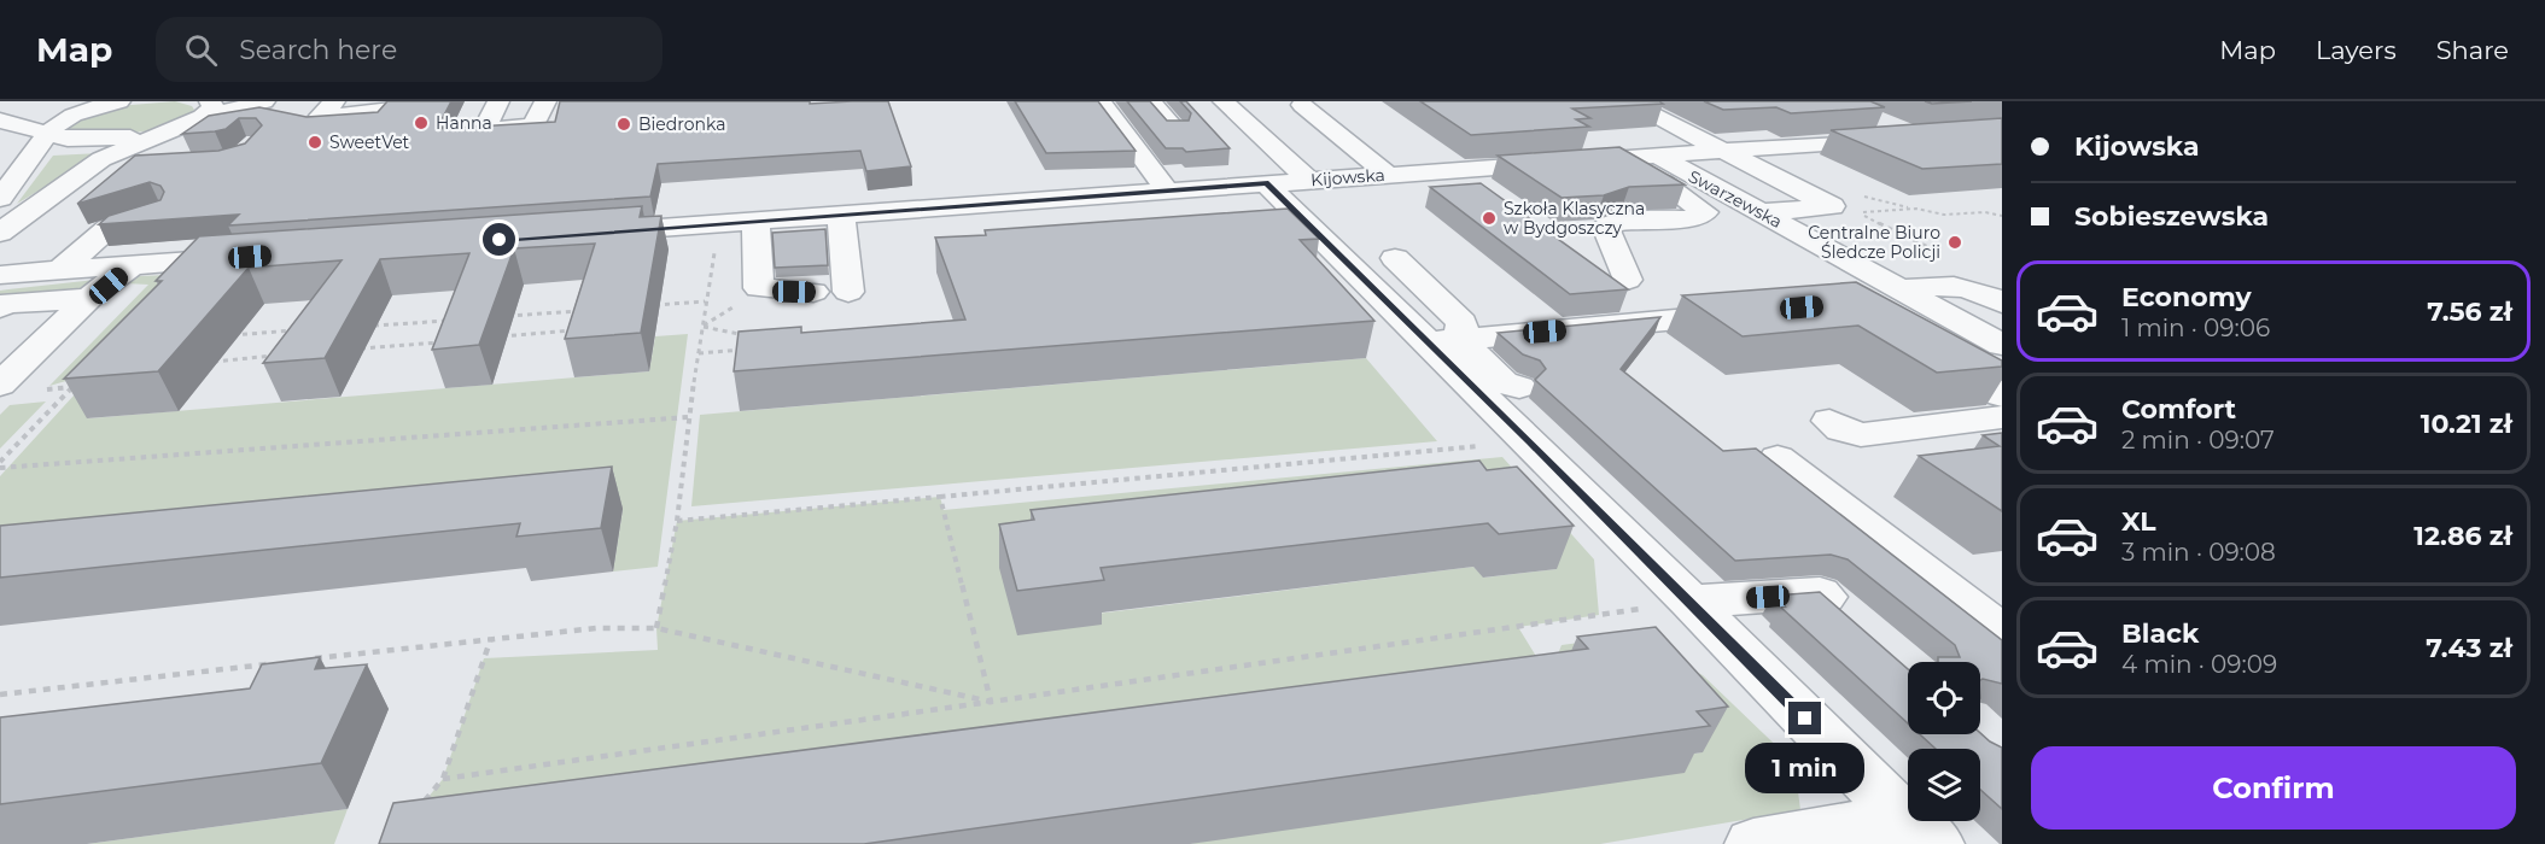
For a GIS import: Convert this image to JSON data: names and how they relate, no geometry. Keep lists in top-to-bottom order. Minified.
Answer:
{"streets":{"street":["Kijowska","Swarzewska"]},"crossings":[["Kijowska","Swarzewska"]],"places":["Hanna","Biedronka","SweetVet","Szkoła Klasyczna w Bydgoszczy","Centralne Biuro Śledcze Policji"],"page":{"header":"Map","search":"Search here","nav":["Map","Layers","Share"],"banner":["Kijowska","Sobieszewska"],"list":[{"name":"Economy","note":"1 min · 09:06","value":"7.56 zł"},{"name":"Comfort","note":"2 min · 09:07","value":"10.21 zł"},{"name":"XL","note":"3 min · 09:08","value":"12.86 zł"},{"name":"Black","note":"4 min · 09:09","value":"7.43 zł"}],"buttons":"Confirm","bubble":"1 min"}}
